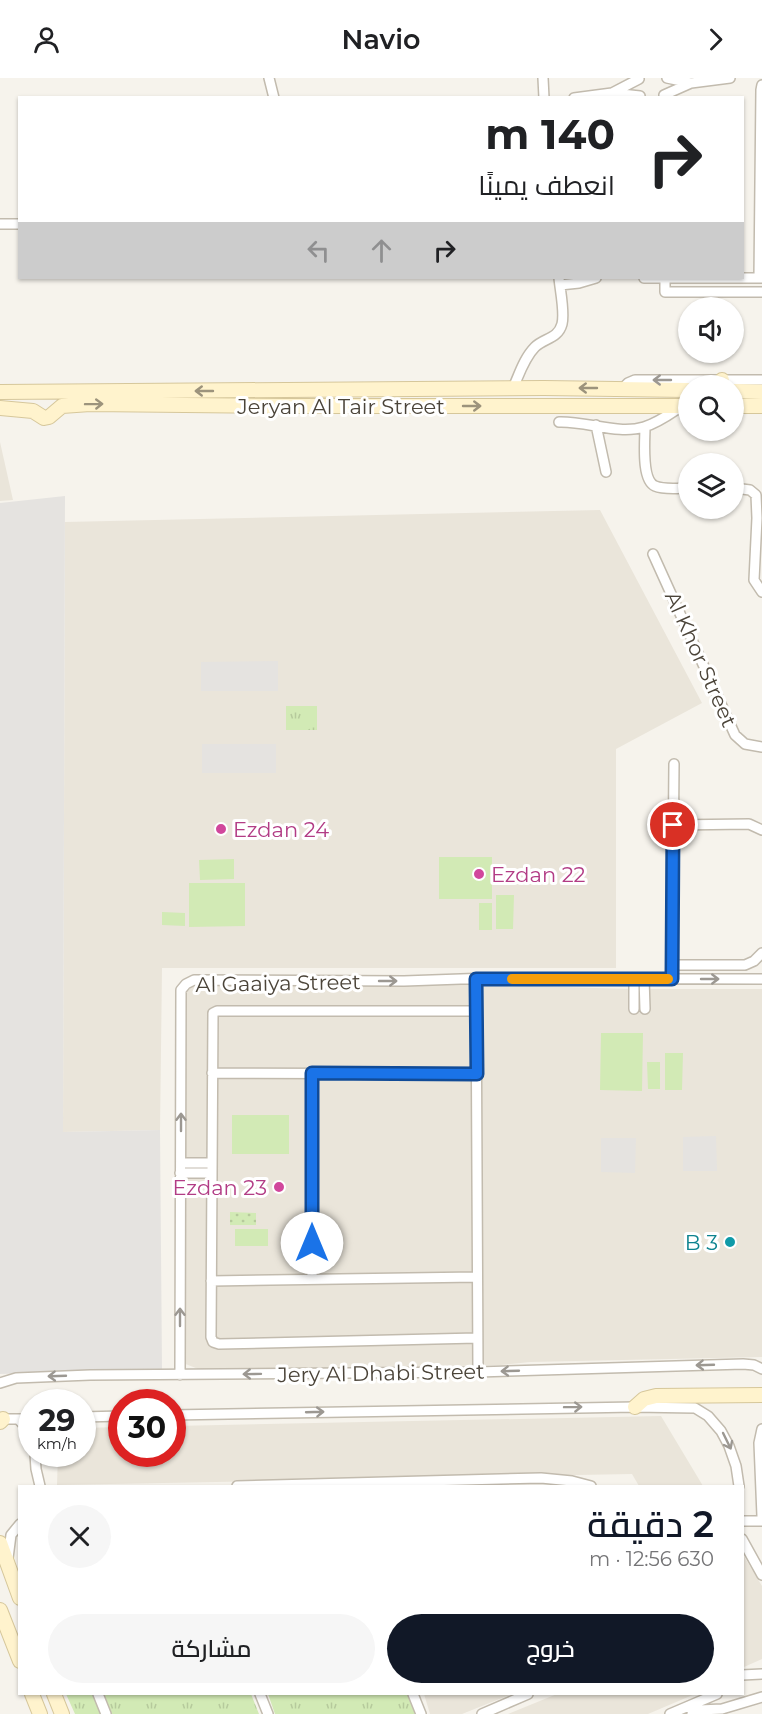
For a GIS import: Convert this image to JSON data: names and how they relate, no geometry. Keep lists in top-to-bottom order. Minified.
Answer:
{"streets":{"street":["Jeryan Al Tair Street","Al Khor Street","Al Gaaiya Street","Jery Al Dhabi Street"]},"crossings":[["Al Gaaiya Street","Jery Al Dhabi Street"]],"places":["Ezdan 24","Ezdan 22","Ezdan 23","B 3"],"page":{"header":"Navio","turn":["140 m","انعطف يمينًا"],"speed":"29 km/h","limit":"30","heading":["2 دقيقة","630 m · 12:56"],"buttons":["خروج","مشاركة"]}}
